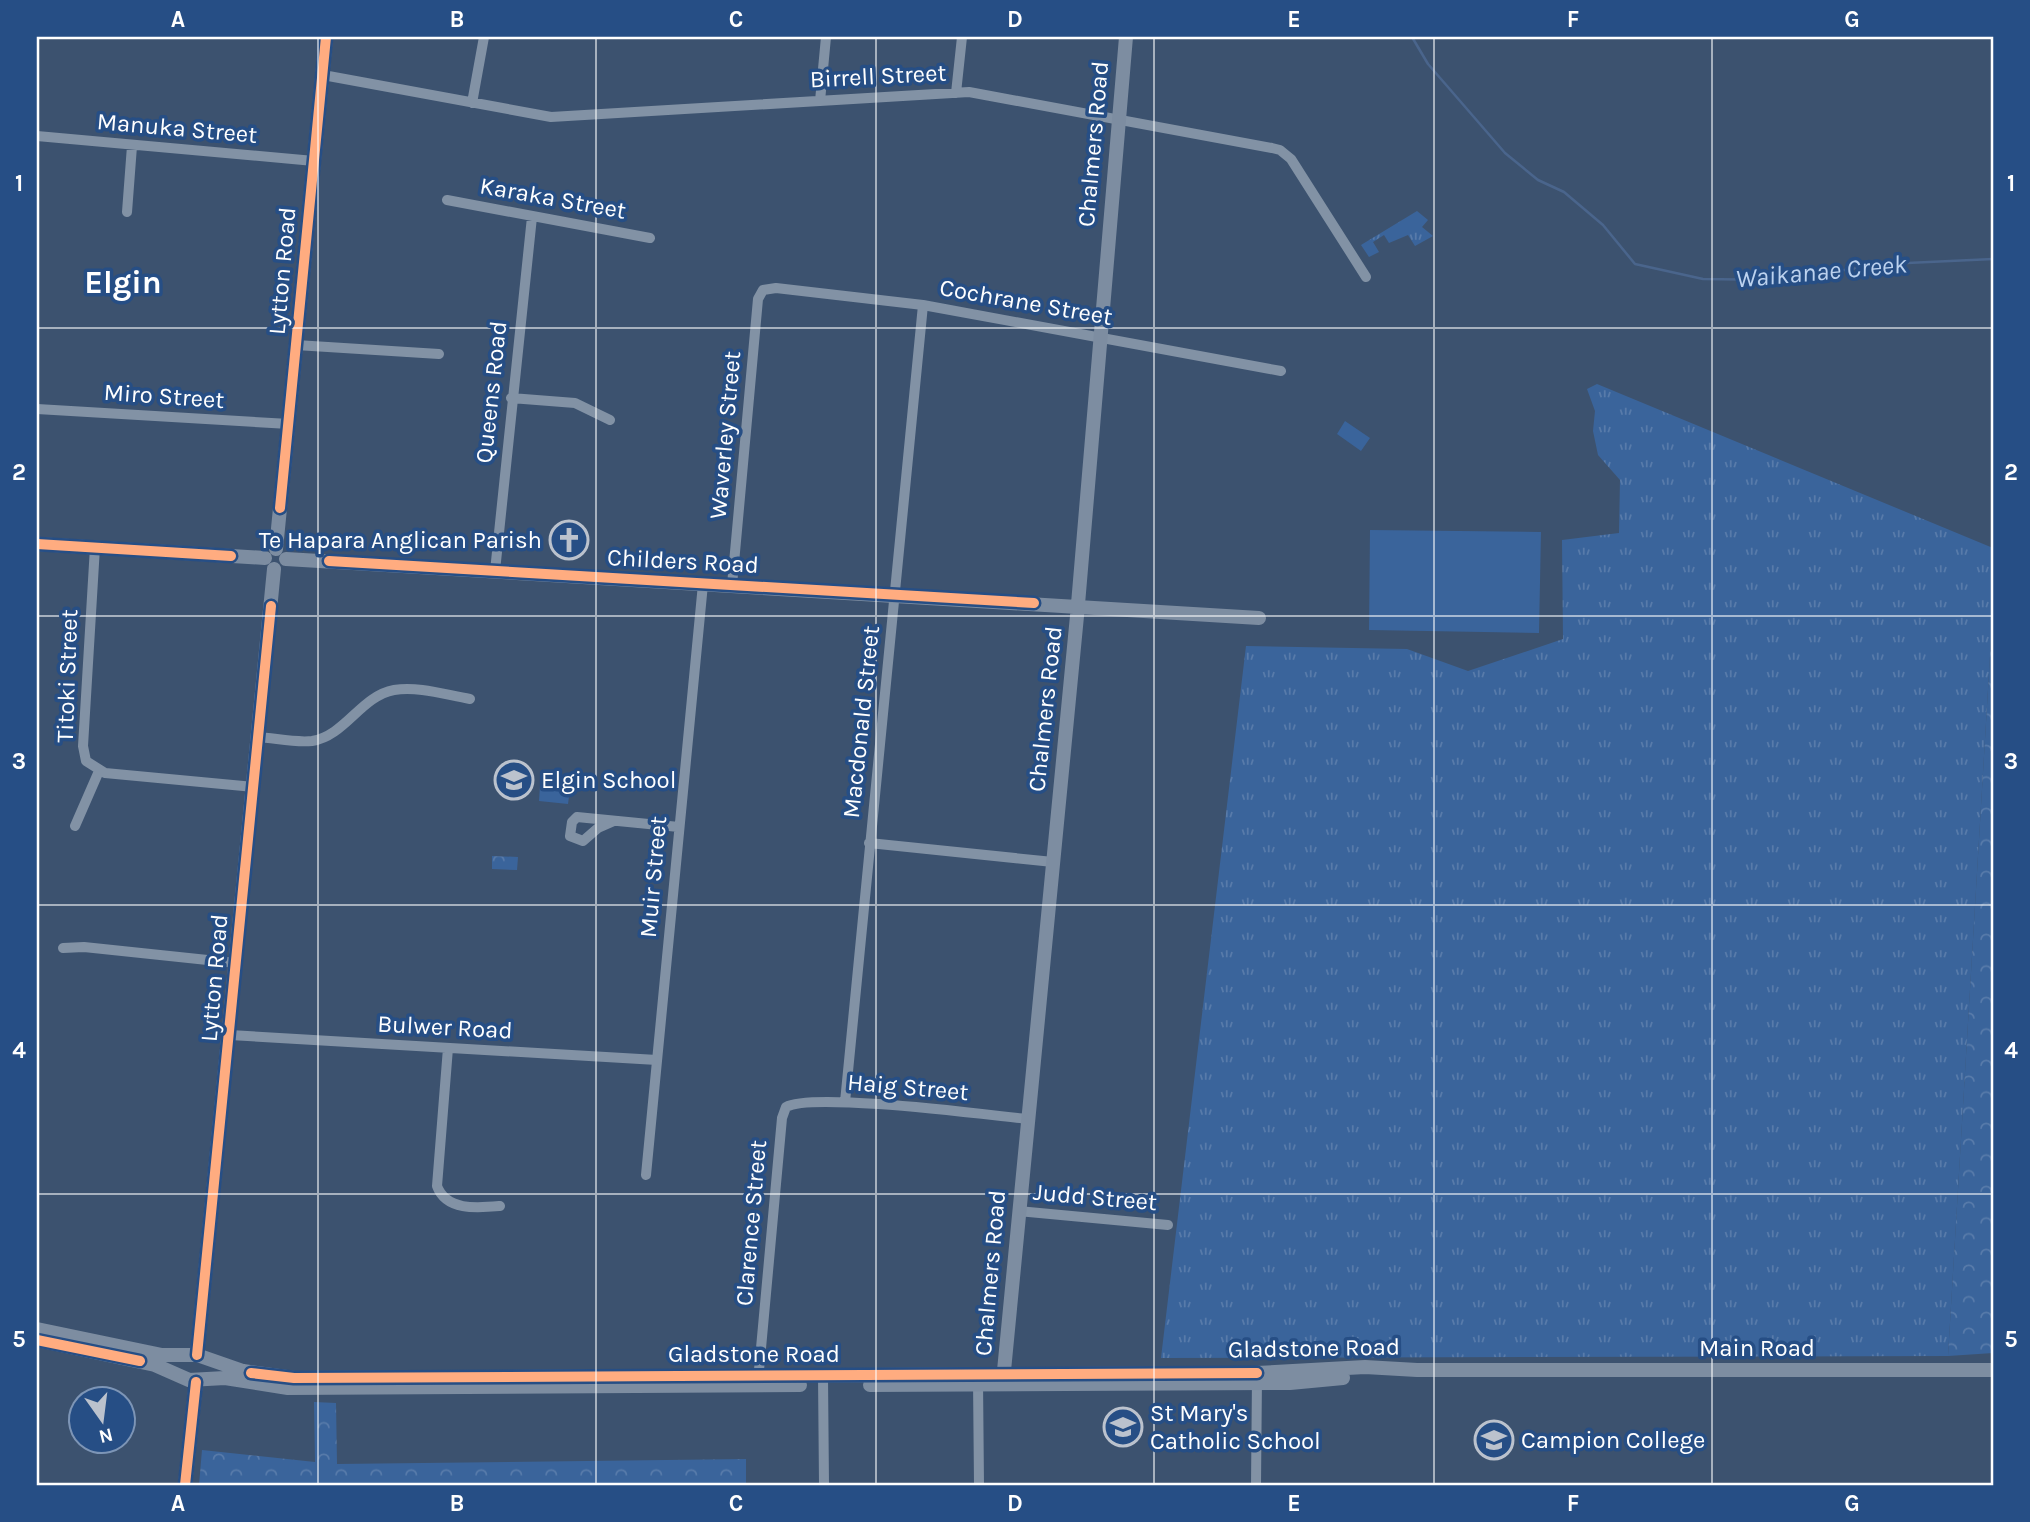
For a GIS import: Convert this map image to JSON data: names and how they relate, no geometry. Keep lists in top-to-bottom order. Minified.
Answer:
{"streets":{"main road":["Chalmers Road","Lytton Road","Childers Road","Gladstone Road","Main Road"],"street":["Birrell Street","Manuka Street","Karaka Street","Cochrane Street","Queens Road","Miro Street","Waverley Street","Titoki Street","Macdonald Street","Muir Street","Bulwer Road","Haig Street","Judd Street","Clarence Street"]},"crossings":[["Birrell Street","Chalmers Road"],["Birrell Street","Lytton Road"],["Manuka Street","Lytton Road"],["Chalmers Road","Cochrane Street"],["Chalmers Road","Childers Road"],["Chalmers Road","Haig Street"],["Chalmers Road","Judd Street"],["Chalmers Road","Gladstone Road"],["Karaka Street","Queens Road"],["Lytton Road","Miro Street"],["Lytton Road","Childers Road"],["Lytton Road","Titoki Street"],["Lytton Road","Bulwer Road"],["Lytton Road","Gladstone Road"],["Cochrane Street","Waverley Street"],["Cochrane Street","Macdonald Street"],["Queens Road","Childers Road"],["Waverley Street","Childers Road"],["Childers Road","Titoki Street"],["Childers Road","Macdonald Street"],["Childers Road","Muir Street"],["Macdonald Street","Haig Street"],["Muir Street","Bulwer Road"],["Haig Street","Clarence Street"],["Clarence Street","Gladstone Road"],["Gladstone Road","Main Road"]],"districts":["Elgin"],"water":["Waikanae Creek"],"places":{"church":["Te Hapara Anglican Parish"],"school or university":["Elgin School","St Mary's Catholic School","Campion College"]},"north":"bottom","grid":{"columns":["A","B","C","D","E","F","G"],"rows":["1","2","3","4","5"]}}
